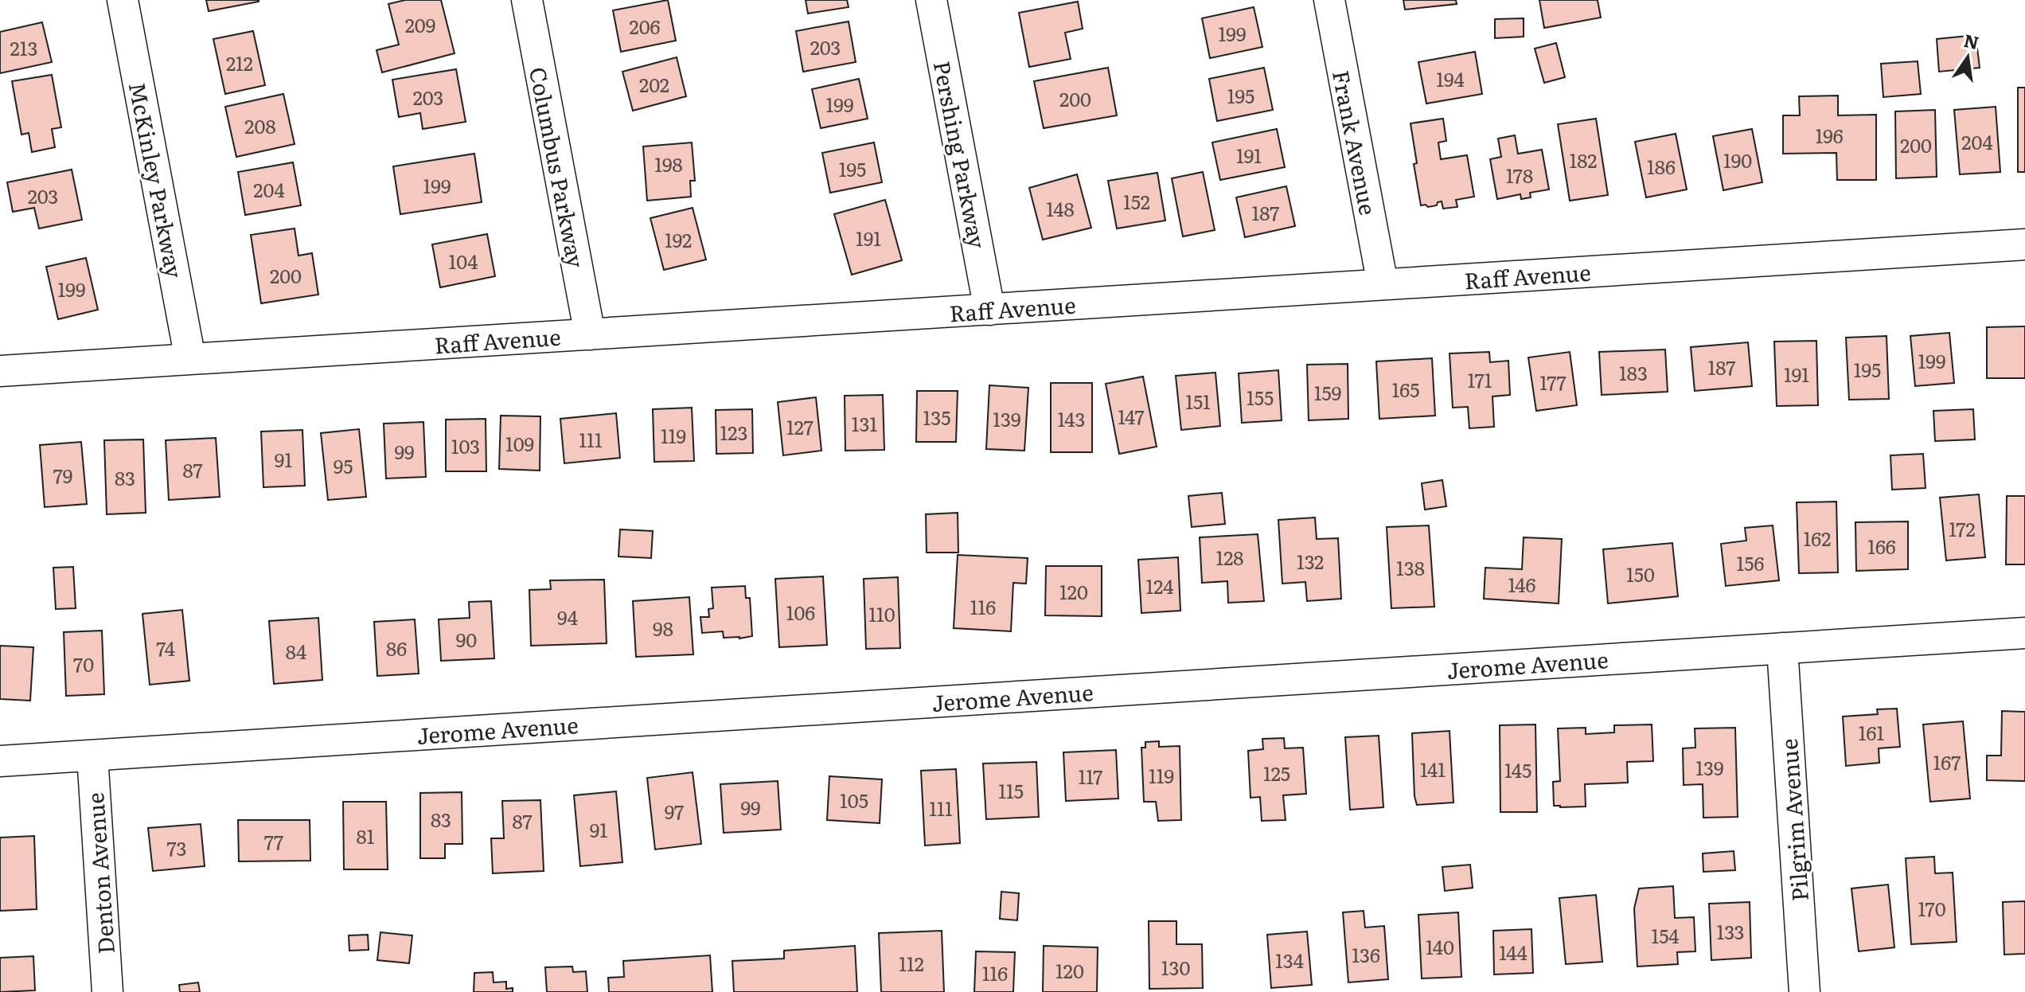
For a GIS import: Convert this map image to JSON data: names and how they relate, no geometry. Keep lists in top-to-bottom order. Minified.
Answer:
{"streets":{"street":["Frank Avenue","Pershing Parkway","Columbus Parkway","McKinley Parkway","Raff Avenue","Jerome Avenue","Pilgrim Avenue","Denton Avenue"]},"crossings":[["Frank Avenue","Raff Avenue"],["Pershing Parkway","Raff Avenue"],["Columbus Parkway","Raff Avenue"],["McKinley Parkway","Raff Avenue"],["Jerome Avenue","Pilgrim Avenue"],["Jerome Avenue","Denton Avenue"]],"house_numbers":["209","206","199","203","213","212","194","202","195","203","200","199","208","196","204","200","191","182","190","198","186","195","178","199","204","203","152","148","187","191","192","104","200","199","199","187","195","183","191","171","177","165","159","155","151","147","135","139","143","131","127","123","119","111","109","103","99","91","95","87","79","83","172","162","166","128","132","156","138","150","146","124","120","116","106","110","94","98","90","74","86","84","70","161","167","139","141","145","125","119","117","115","105","99","111","97","83","87","91","81","77","73","170","133","154","140","144","136","134","112","130","120","116"],"north":"top"}
